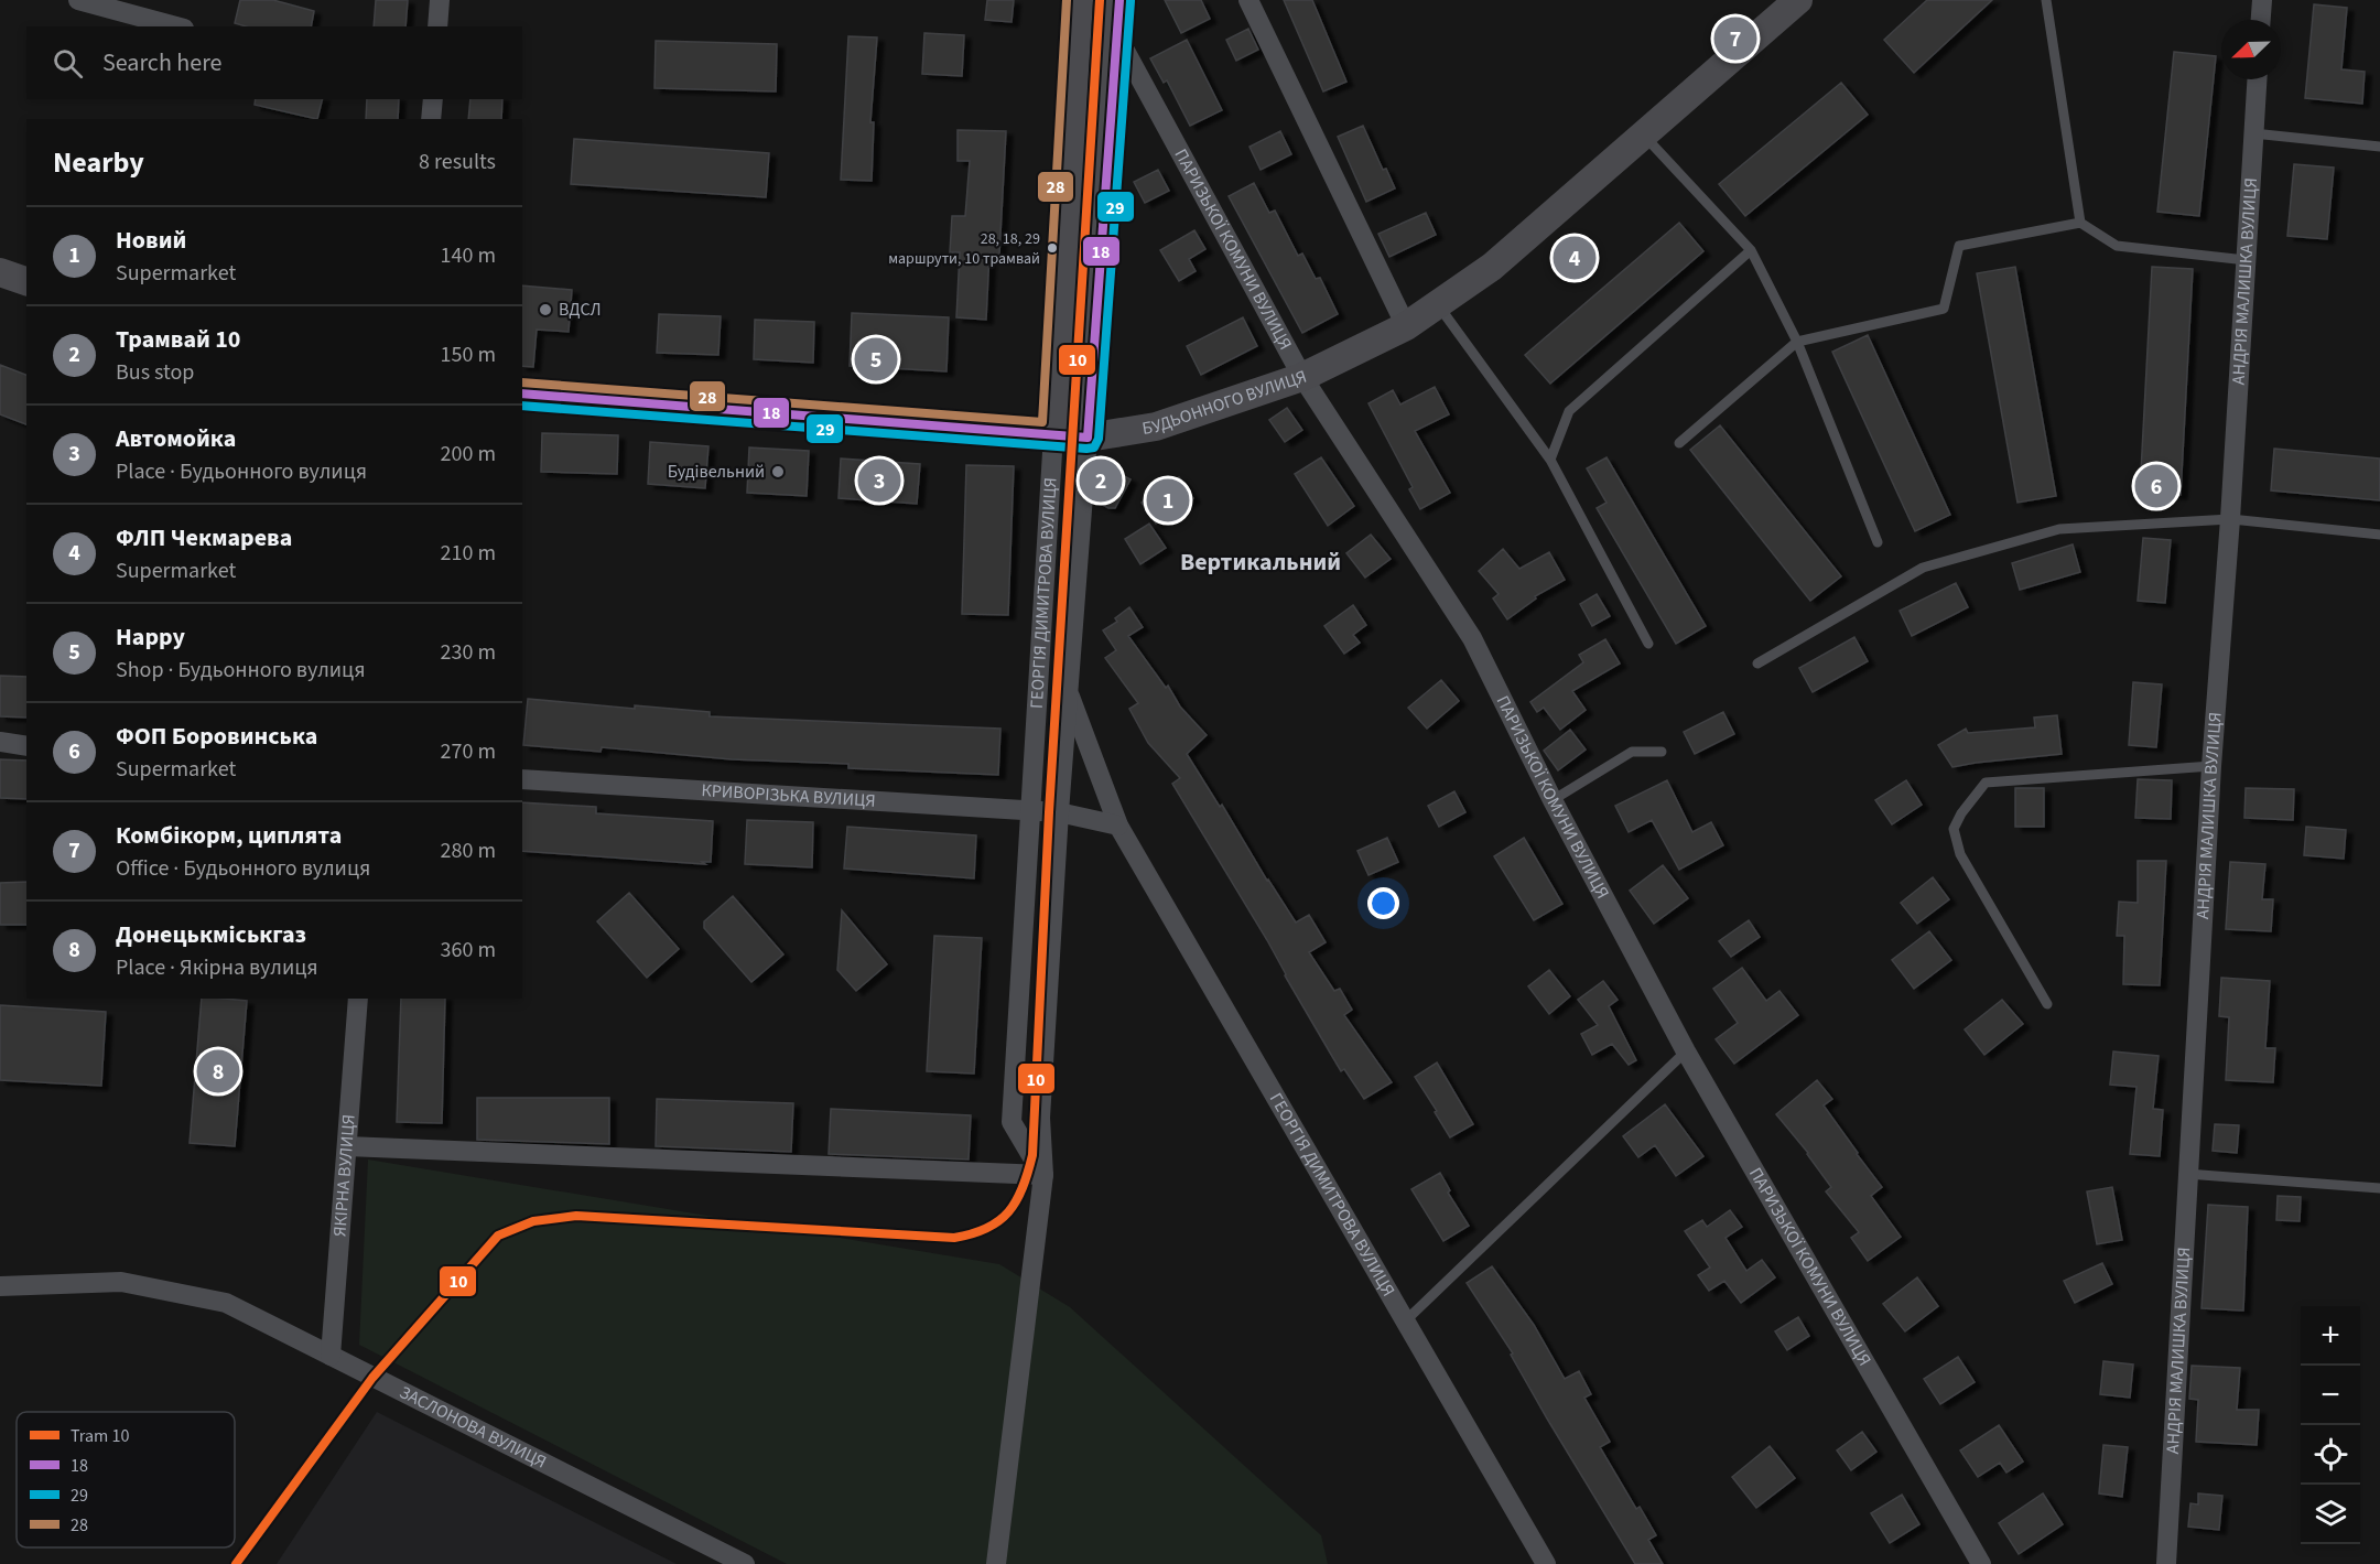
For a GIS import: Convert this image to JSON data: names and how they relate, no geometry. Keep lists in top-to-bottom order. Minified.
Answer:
{"streets":{"main road":["БУДЬОННОГО ВУЛИЦЯ","ГЕОРГІЯ ДИМИТРОВА ВУЛИЦЯ"],"street":["ПАРИЗЬКОЇ КОМУНИ ВУЛИЦЯ","АНДРІЯ МАЛИШКА ВУЛИЦЯ","КРИВОРІЗЬКА ВУЛИЦЯ","ЯКІРНА ВУЛИЦЯ","ЗАСЛОНОВА ВУЛИЦЯ"]},"crossings":[["ПАРИЗЬКОЇ КОМУНИ ВУЛИЦЯ","БУДЬОННОГО ВУЛИЦЯ"],["ПАРИЗЬКОЇ КОМУНИ ВУЛИЦЯ","ГЕОРГІЯ ДИМИТРОВА ВУЛИЦЯ"],["БУДЬОННОГО ВУЛИЦЯ","ГЕОРГІЯ ДИМИТРОВА ВУЛИЦЯ"],["ГЕОРГІЯ ДИМИТРОВА ВУЛИЦЯ","КРИВОРІЗЬКА ВУЛИЦЯ"],["ЯКІРНА ВУЛИЦЯ","ЗАСЛОНОВА ВУЛИЦЯ"]],"districts":["Вертикальний"],"places":["28, 18, 29 маршрути, 10 трамвай","ВДСЛ","Будівельний"],"lines":["tram line 10","transit line 18","transit line 28","transit line 29"],"legend":["Tram 10","18","29","28"],"north":"bottom left","page":{"pins":["7","4","5","2","3","6","1","8"],"search":"Search here","heading":["Nearby","8 results"],"list":[{"mark":"1","name":"Новий","note":"Supermarket","value":"140 m"},{"mark":"2","name":"Трамвай 10","note":"Bus stop","value":"150 m"},{"mark":"3","name":"Автомойка","note":"Place · Будьонного вулиця","value":"200 m"},{"mark":"4","name":"ФЛП Чекмарева","note":"Supermarket","value":"210 m"},{"mark":"5","name":"Happy","note":"Shop · Будьонного вулиця","value":"230 m"},{"mark":"6","name":"ФОП Боровинська","note":"Supermarket","value":"270 m"},{"mark":"7","name":"Комбікорм, циплята","note":"Office · Будьонного вулиця","value":"280 m"},{"mark":"8","name":"Донецькміськгаз","note":"Place · Якірна вулиця","value":"360 m"}],"map_buttons":["+","−"]}}
